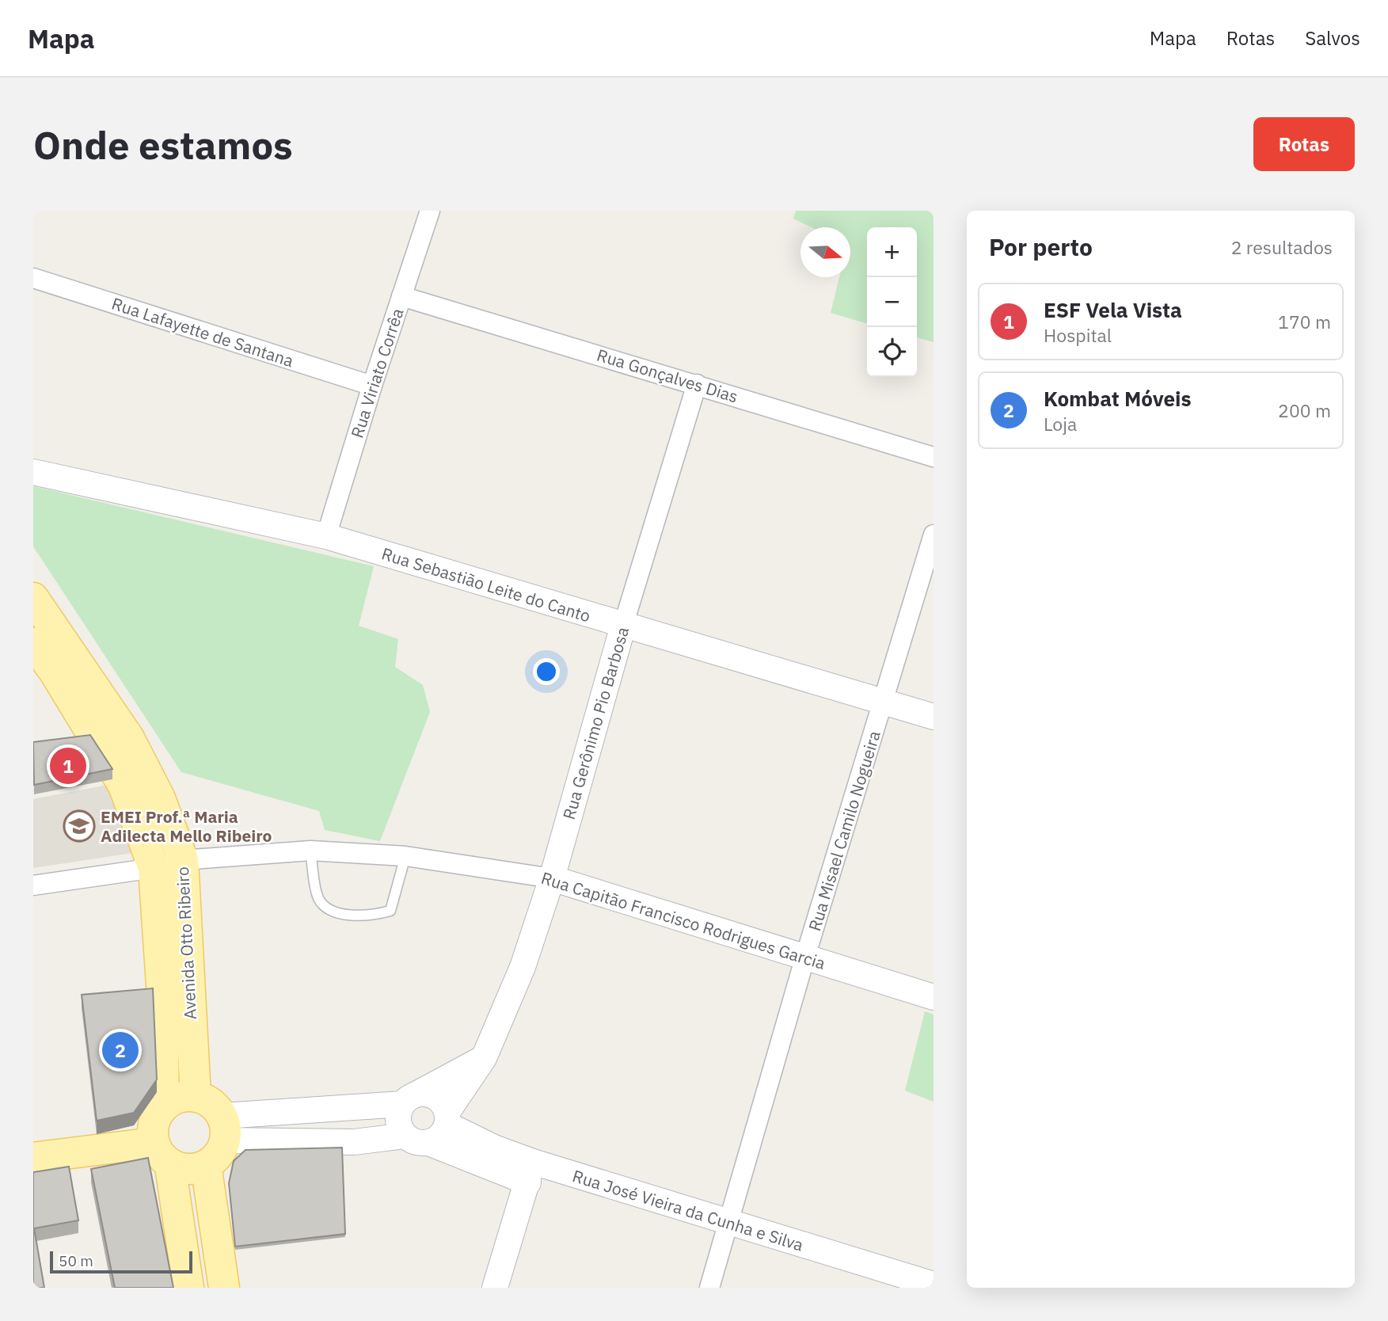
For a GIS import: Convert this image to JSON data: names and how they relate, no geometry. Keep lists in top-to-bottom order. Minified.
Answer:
{"streets":{"main road":["Avenida Otto Ribeiro"],"street":["Rua Lafayette de Santana","Rua Viriato Corrêa","Rua Gonçalves Dias","Rua Sebastião Leite do Canto","Rua Gerônimo Pio Barbosa","Rua Misael Camilo Nogueira","Rua Capitão Francisco Rodrigues Garcia","Rua José Vieira da Cunha e Silva"]},"crossings":[["Rua Lafayette de Santana","Rua Viriato Corrêa"],["Rua Viriato Corrêa","Rua Gonçalves Dias"],["Rua Viriato Corrêa","Rua Sebastião Leite do Canto"],["Rua Gonçalves Dias","Rua Gerônimo Pio Barbosa"],["Rua Sebastião Leite do Canto","Rua Gerônimo Pio Barbosa"],["Rua Sebastião Leite do Canto","Rua Misael Camilo Nogueira"],["Rua Gerônimo Pio Barbosa","Rua Capitão Francisco Rodrigues Garcia"],["Rua Gerônimo Pio Barbosa","Rua José Vieira da Cunha e Silva"],["Rua Misael Camilo Nogueira","Rua Capitão Francisco Rodrigues Garcia"],["Rua Misael Camilo Nogueira","Rua José Vieira da Cunha e Silva"],["Rua Capitão Francisco Rodrigues Garcia","Avenida Otto Ribeiro"],["Avenida Otto Ribeiro","Rua José Vieira da Cunha e Silva"]],"places":{"school or university":["EMEI Prof.ª Maria Adilecta Mello Ribeiro"]},"scale_bar":"50 m","north":"right","page":{"header":"Mapa","nav":["Mapa","Rotas","Salvos"],"buttons":"Rotas","title":"Onde estamos","heading":["Por perto","2 resultados"],"map_buttons":["+","−"],"list":[{"mark":"1","name":"ESF Vela Vista","note":"Hospital","value":"170 m"},{"mark":"2","name":"Kombat Móveis","note":"Loja","value":"200 m"}],"pins":["1","2"],"scale":"50 m"}}
